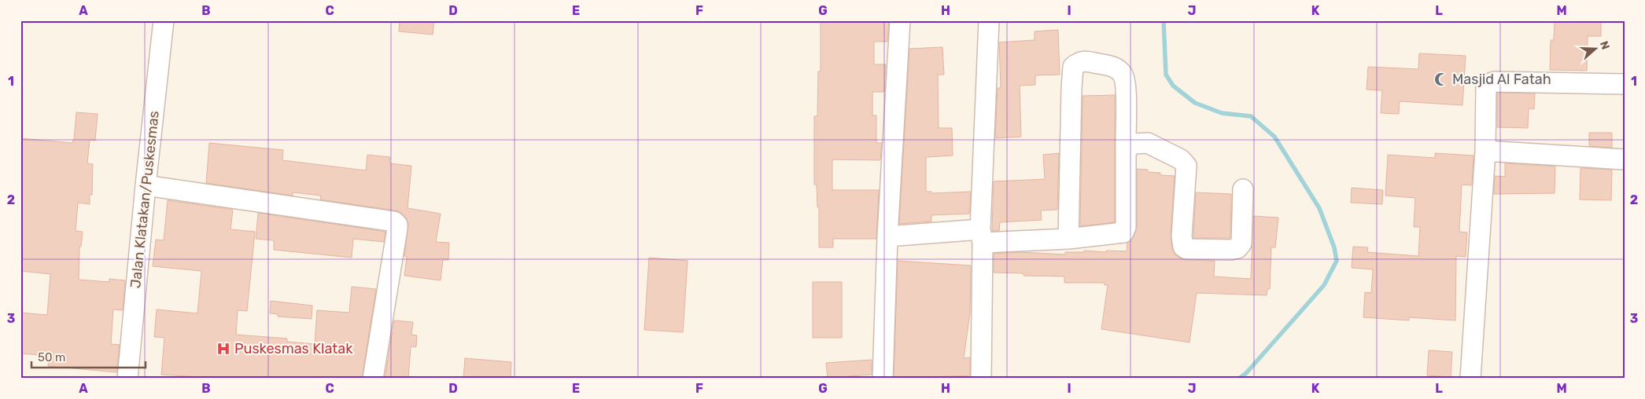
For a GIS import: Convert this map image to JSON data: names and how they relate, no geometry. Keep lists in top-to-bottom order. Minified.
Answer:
{"streets":{"street":["Jalan Klatakan/Puskesmas"]},"places":{"mosque":["Masjid Al Fatah"],"hospital":["Puskesmas Klatak"]},"scale_bar":"50 m","north":"right","grid":{"columns":["A","B","C","D","E","F","G","H","I","J","K","L","M"],"rows":["1","2","3"]}}
